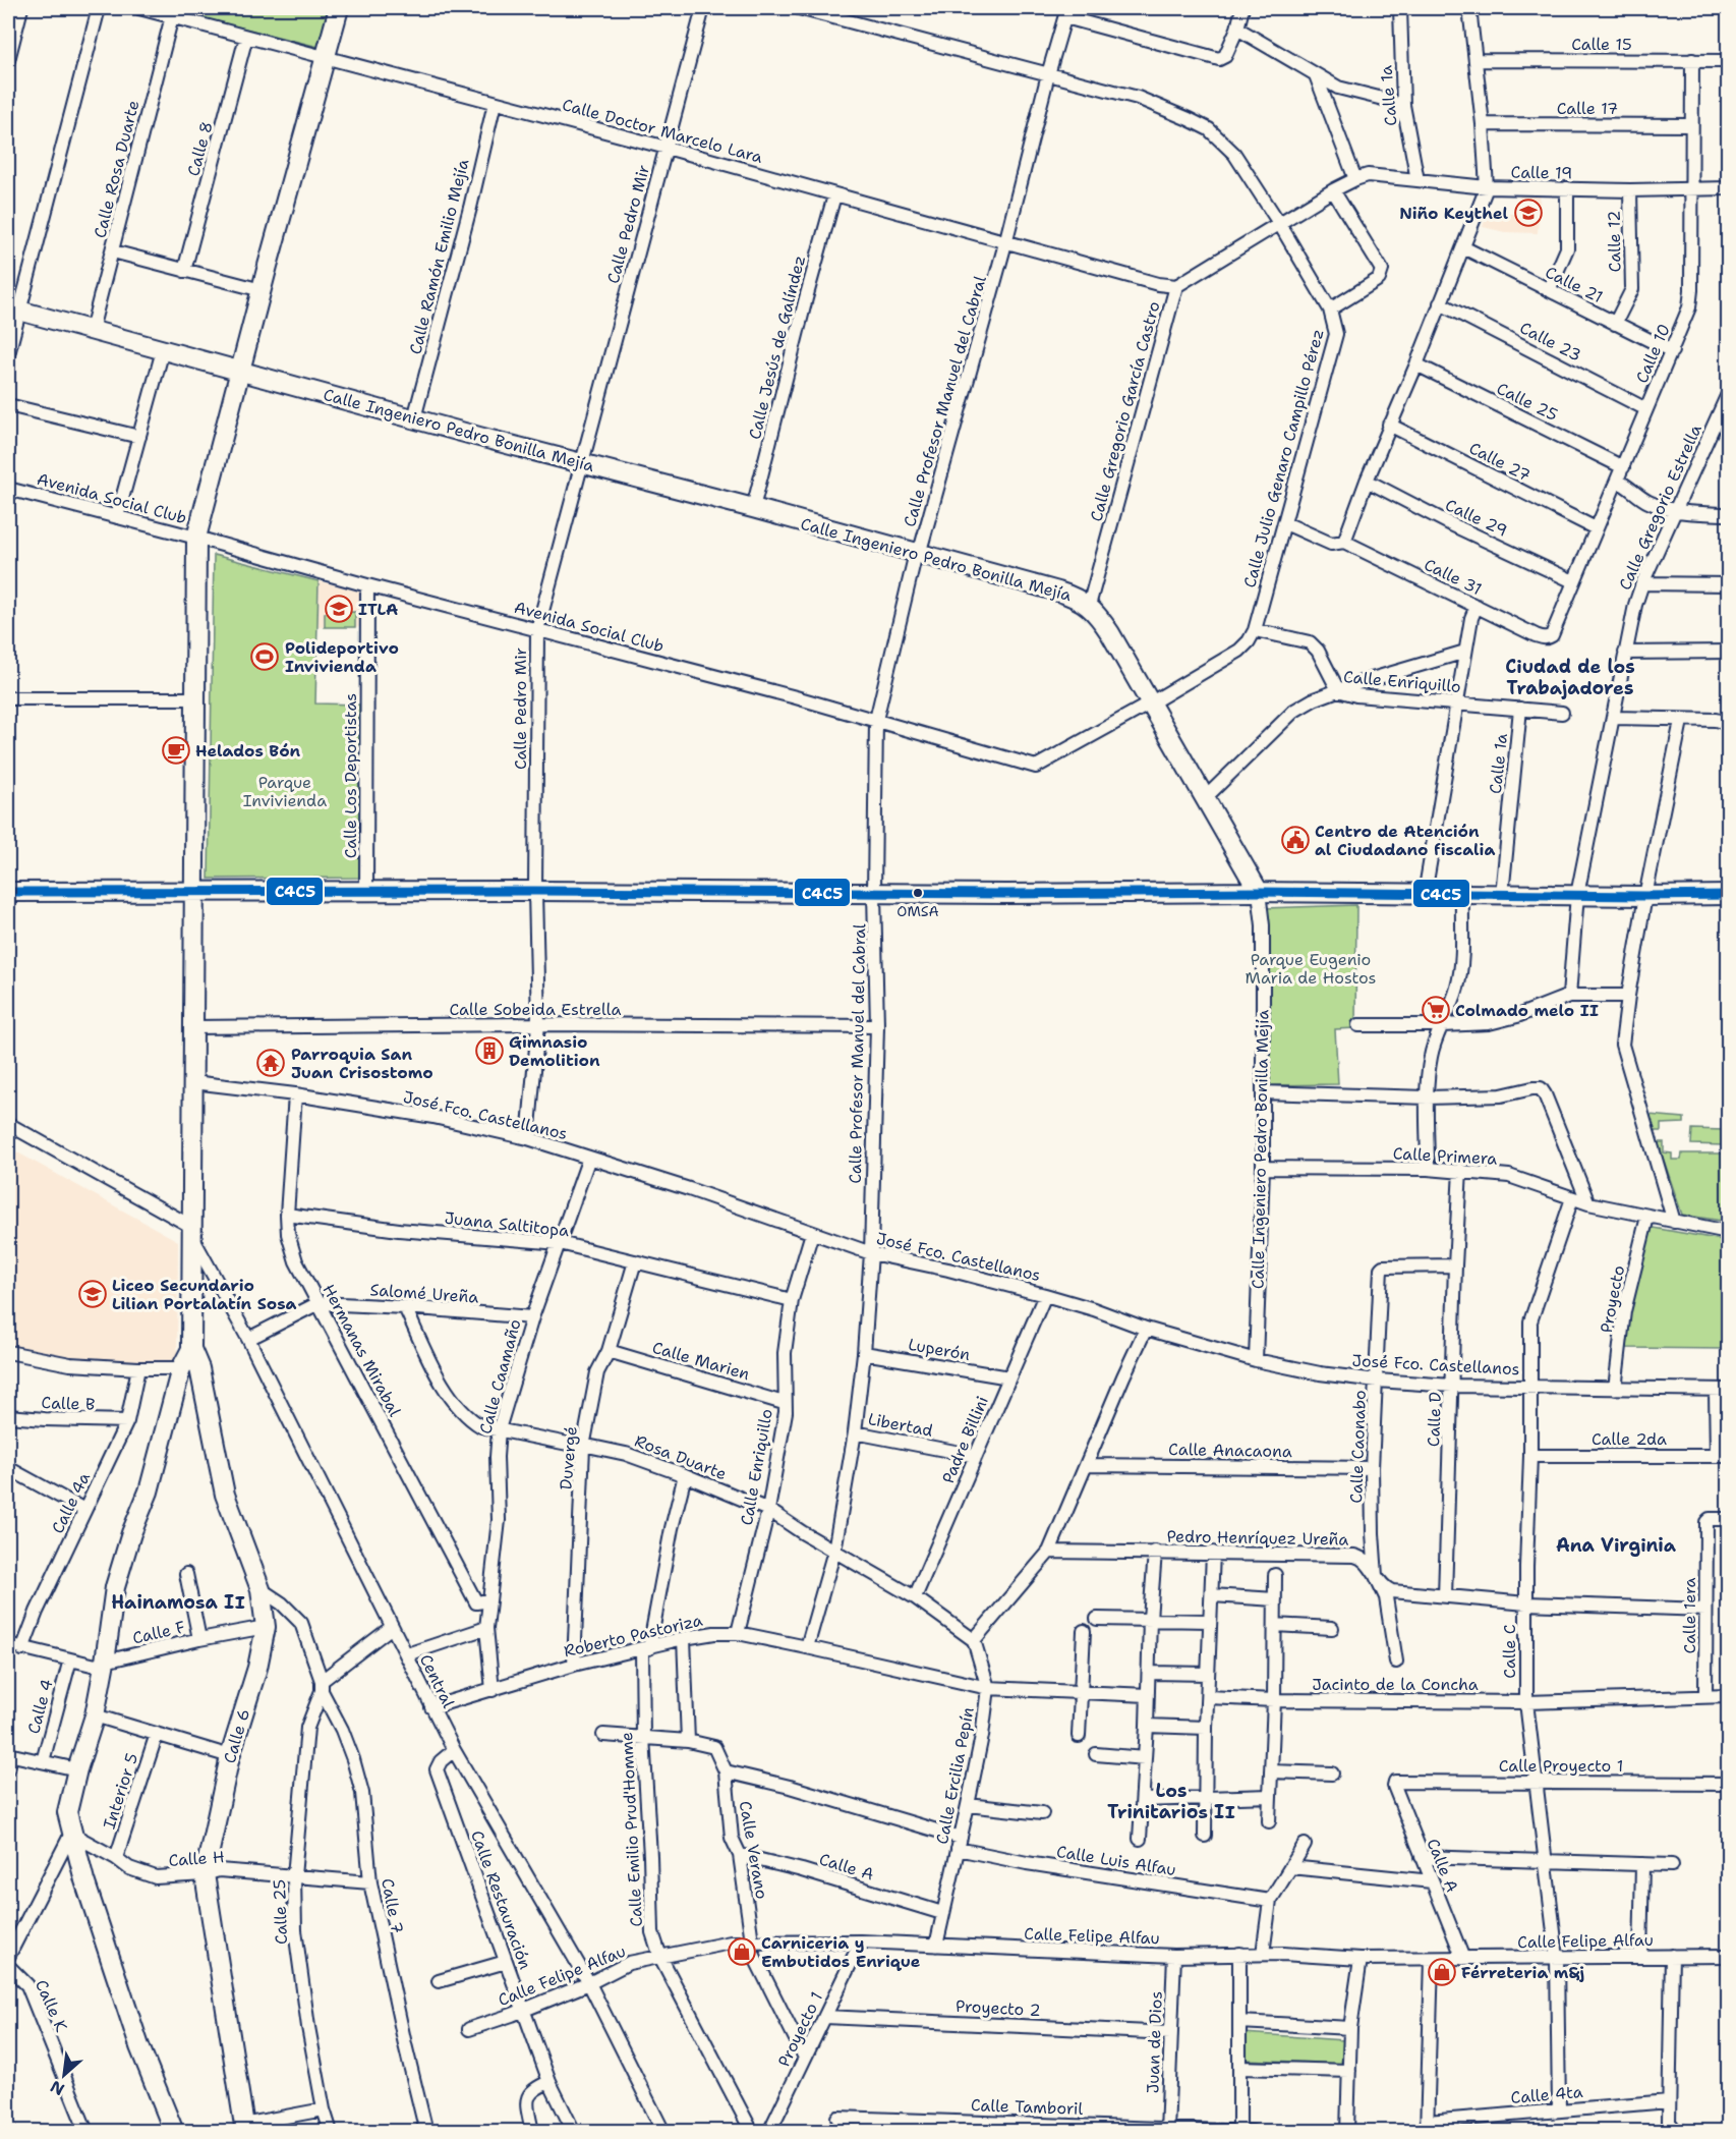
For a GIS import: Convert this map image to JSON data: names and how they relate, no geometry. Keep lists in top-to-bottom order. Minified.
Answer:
{"streets":{"street":["Calle 15","Calle 1a","Calle 17","Calle Doctor Marcelo Lara","Calle 8","Calle Rosa Duarte","Calle 19","Calle Pedro Mir","Calle 12","Calle Ramón Emilio Mejía","Calle 21","Calle 23","Calle Jesús de Galíndez","Calle 10","Calle Profesor Manuel del Cabral","Calle 25","Calle Gregorio García Castro","Calle Ingeniero Pedro Bonilla Mejía","Calle Julio Genaro Campillo Pérez","Calle 27","Avenida Social Club","Calle Gregorio Estrella","Calle 29","Calle 31","Calle Enriquillo","Calle Los Deportistas","Calle Sobeida Estrella","José Fco. Castellanos","Calle Primera","Juana Saltitopa","Salomé Ureña","Proyecto","Luperón","Hermanas Mirabal","Calle Marien","Calle Caamaño","Calle B","Calle D","Libertad","Calle 2da","Padre Billini","Calle Caonabo","Calle Anacaona","Rosa Duarte","Duvergé","Calle 4a","Pedro Henríquez Ureña","Calle 1era","Calle F","Roberto Pastoriza","Calle C","Central","Jacinto de la Concha","Calle 4","Calle 6","Calle Proyecto 1","Calle Ercilia Pepín","Interior 5","Calle Emilio Prud'Homme","Calle Verano","Calle H","Calle Luis Alfau","Calle A","Calle Restauración","Calle 7","Calle Felipe Alfau","Calle K","Proyecto 2","Proyecto 1","Juan de Dios","Calle 4ta","Calle Tamboril"]},"crossings":[["Calle 15","Calle 10"],["Calle 1a","Calle 19"],["Calle 1a","Calle Enriquillo"],["Calle 17","Calle 10"],["Calle Doctor Marcelo Lara","Calle 8"],["Calle Doctor Marcelo Lara","Calle Rosa Duarte"],["Calle Doctor Marcelo Lara","Calle Pedro Mir"],["Calle Doctor Marcelo Lara","Calle Ramón Emilio Mejía"],["Calle Doctor Marcelo Lara","Calle Jesús de Galíndez"],["Calle Doctor Marcelo Lara","Calle Profesor Manuel del Cabral"],["Calle Doctor Marcelo Lara","Calle Gregorio García Castro"],["Calle Rosa Duarte","Calle Ingeniero Pedro Bonilla Mejía"],["Calle 19","Calle 12"],["Calle 19","Calle 10"],["Calle 19","Calle Gregorio García Castro"],["Calle Pedro Mir","Calle Ingeniero Pedro Bonilla Mejía"],["Calle Pedro Mir","Avenida Social Club"],["Calle Pedro Mir","Calle Sobeida Estrella"],["Calle Pedro Mir","José Fco. Castellanos"],["Calle 12","Calle 21"],["Calle Ramón Emilio Mejía","Calle Ingeniero Pedro Bonilla Mejía"],["Calle 21","Calle 10"],["Calle 23","Calle 10"],["Calle Jesús de Galíndez","Calle Ingeniero Pedro Bonilla Mejía"],["Calle 10","Calle 25"],["Calle 10","Calle 27"],["Calle 10","Calle 29"],["Calle 10","Calle 31"],["Calle Profesor Manuel del Cabral","Calle Ingeniero Pedro Bonilla Mejía"],["Calle Profesor Manuel del Cabral","Calle Julio Genaro Campillo Pérez"],["Calle Profesor Manuel del Cabral","Avenida Social Club"],["Calle Profesor Manuel del Cabral","Calle Sobeida Estrella"],["Calle Profesor Manuel del Cabral","José Fco. Castellanos"],["Calle Profesor Manuel del Cabral","Luperón"],["Calle Profesor Manuel del Cabral","Libertad"],["Calle Profesor Manuel del Cabral","Rosa Duarte"],["Calle Profesor Manuel del Cabral","Roberto Pastoriza"],["Calle 25","Calle H"],["Calle 25","Calle 7"],["Calle Gregorio García Castro","Calle Ingeniero Pedro Bonilla Mejía"],["Calle Gregorio García Castro","Calle Julio Genaro Campillo Pérez"],["Calle Ingeniero Pedro Bonilla Mejía","Calle Julio Genaro Campillo Pérez"],["Calle Ingeniero Pedro Bonilla Mejía","Avenida Social Club"],["Calle Ingeniero Pedro Bonilla Mejía","Calle Enriquillo"],["Calle Ingeniero Pedro Bonilla Mejía","José Fco. Castellanos"],["Calle Ingeniero Pedro Bonilla Mejía","Calle Primera"],["Calle Julio Genaro Campillo Pérez","Avenida Social Club"],["Calle Julio Genaro Campillo Pérez","Calle 31"],["Avenida Social Club","Calle Los Deportistas"],["Calle Enriquillo","José Fco. Castellanos"],["Calle Enriquillo","Juana Saltitopa"],["Calle Enriquillo","Calle Marien"],["Calle Enriquillo","Rosa Duarte"],["Calle Enriquillo","Roberto Pastoriza"],["José Fco. Castellanos","Proyecto"],["José Fco. Castellanos","Hermanas Mirabal"],["José Fco. Castellanos","Calle Caamaño"],["José Fco. Castellanos","Calle D"],["José Fco. Castellanos","Padre Billini"],["José Fco. Castellanos","Calle Caonabo"],["José Fco. Castellanos","Calle C"],["Calle Primera","Proyecto"],["Calle Primera","Calle D"],["Calle Primera","Calle C"],["Juana Saltitopa","Hermanas Mirabal"],["Juana Saltitopa","Calle Caamaño"],["Juana Saltitopa","Duvergé"],["Salomé Ureña","Hermanas Mirabal"],["Salomé Ureña","Calle Caamaño"],["Salomé Ureña","Rosa Duarte"],["Salomé Ureña","Central"],["Luperón","Padre Billini"],["Hermanas Mirabal","Calle Caamaño"],["Calle Marien","Duvergé"],["Calle Caamaño","Rosa Duarte"],["Calle Caamaño","Roberto Pastoriza"],["Calle B","Calle 4a"],["Calle D","Calle Caonabo"],["Calle D","Pedro Henríquez Ureña"],["Libertad","Padre Billini"],["Calle 2da","Calle C"],["Padre Billini","Rosa Duarte"],["Calle Caonabo","Calle Anacaona"],["Calle Caonabo","Pedro Henríquez Ureña"],["Rosa Duarte","Duvergé"],["Rosa Duarte","Calle Ercilia Pepín"],["Rosa Duarte","Calle Emilio Prud'Homme"],["Duvergé","Roberto Pastoriza"],["Pedro Henríquez Ureña","Calle 1era"],["Pedro Henríquez Ureña","Calle C"],["Calle 1era","Jacinto de la Concha"],["Calle F","Calle 6"],["Roberto Pastoriza","Central"],["Roberto Pastoriza","Calle Ercilia Pepín"],["Roberto Pastoriza","Calle Emilio Prud'Homme"],["Calle C","Jacinto de la Concha"],["Calle C","Calle Proyecto 1"],["Calle C","Calle Felipe Alfau"],["Calle C","Calle 4ta"],["Central","Calle Restauración"],["Central","Calle Felipe Alfau"],["Calle 6","Calle H"],["Calle 6","Calle 7"],["Calle Proyecto 1","Calle A"],["Calle Ercilia Pepín","Calle Luis Alfau"],["Calle Ercilia Pepín","Calle A"],["Calle Ercilia Pepín","Calle Felipe Alfau"],["Interior 5","Calle H"],["Calle Emilio Prud'Homme","Calle Verano"],["Calle Emilio Prud'Homme","Calle Felipe Alfau"],["Calle Verano","Calle Luis Alfau"],["Calle Verano","Calle A"],["Calle Verano","Calle Felipe Alfau"],["Calle Verano","Proyecto 1"],["Calle H","Calle 7"],["Calle A","Calle Felipe Alfau"],["Calle Restauración","Calle Felipe Alfau"],["Calle Felipe Alfau","Proyecto 1"],["Calle Felipe Alfau","Juan de Dios"],["Proyecto 2","Proyecto 1"],["Proyecto 2","Juan de Dios"],["Juan de Dios","Calle Tamboril"]],"districts":["Ciudad de los Trabajadores","Ana Virginia","Hainamosa II","Los Trinitarios II"],"parks":["Parque Invivienda","Parque Eugenio Maria de Hostos"],"places":{"school or university":["Niño Keythel","ITLA","Liceo Secundario Lilian Portalatín Sosa"],"sports":["Polideportivo Invivienda"],"cafe":["Helados Bón"],"public building":["Centro de Atención al Ciudadano fiscalia"],"other":["OMSA"],"supermarket":["Colmado melo II"],"building":["Gimnasio Demolition"],"temple":["Parroquia San Juan Crisostomo"],"shop":["Carniceria y Embutidos Enrique","Férreteria m&j"]},"lines":["transit line C4C5"],"north":"bottom left"}
